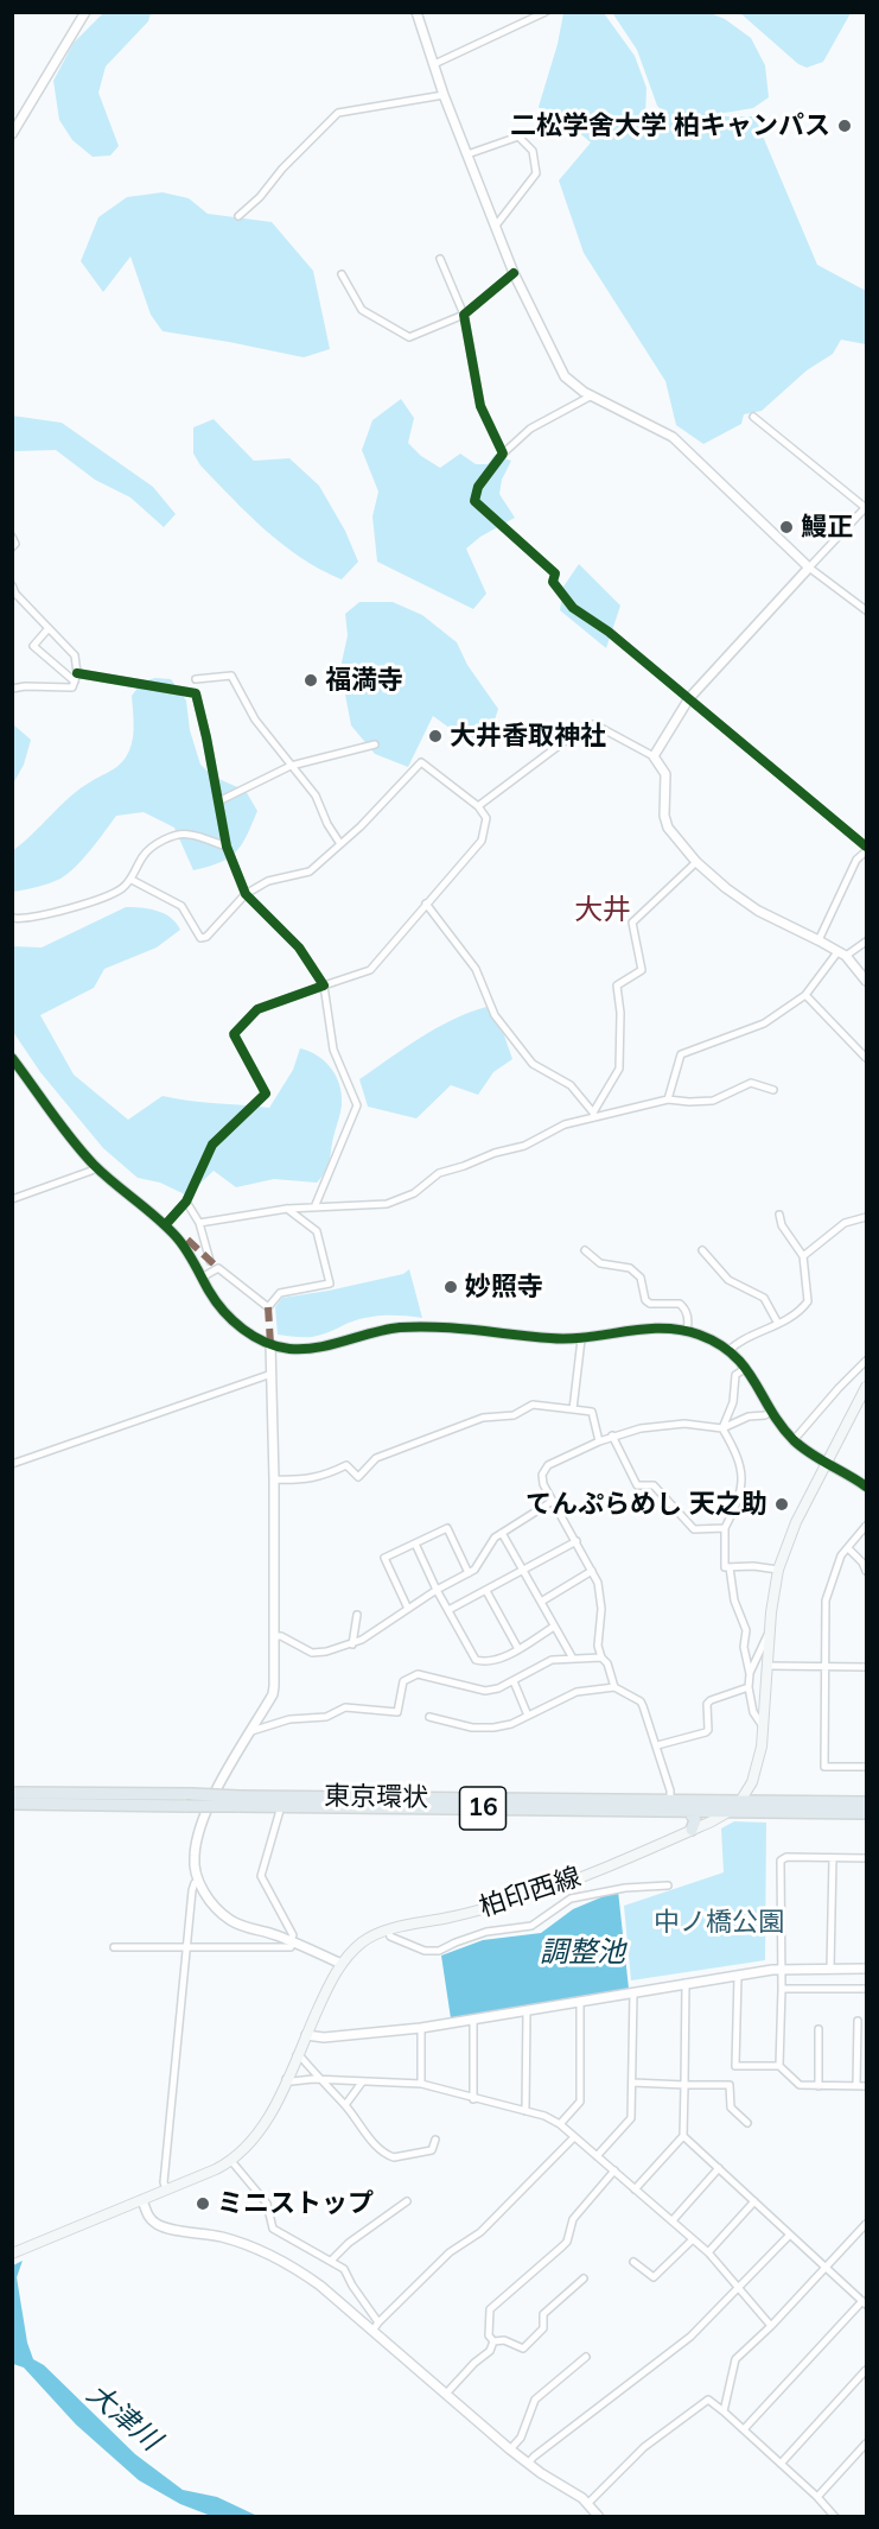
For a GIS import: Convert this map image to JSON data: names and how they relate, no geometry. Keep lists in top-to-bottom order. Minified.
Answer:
{"streets":{"highway":["東京環状","16"],"main road":["柏印西線"]},"crossings":[["東京環状","柏印西線"]],"districts":["大井"],"water":["調整池","大津川"],"parks":["中ノ橋公園"],"places":["二松学舍大学 柏キャンパス","鰻正","福満寺","大井香取神社","妙照寺","てんぷらめし 天之助","ミニストップ"]}
